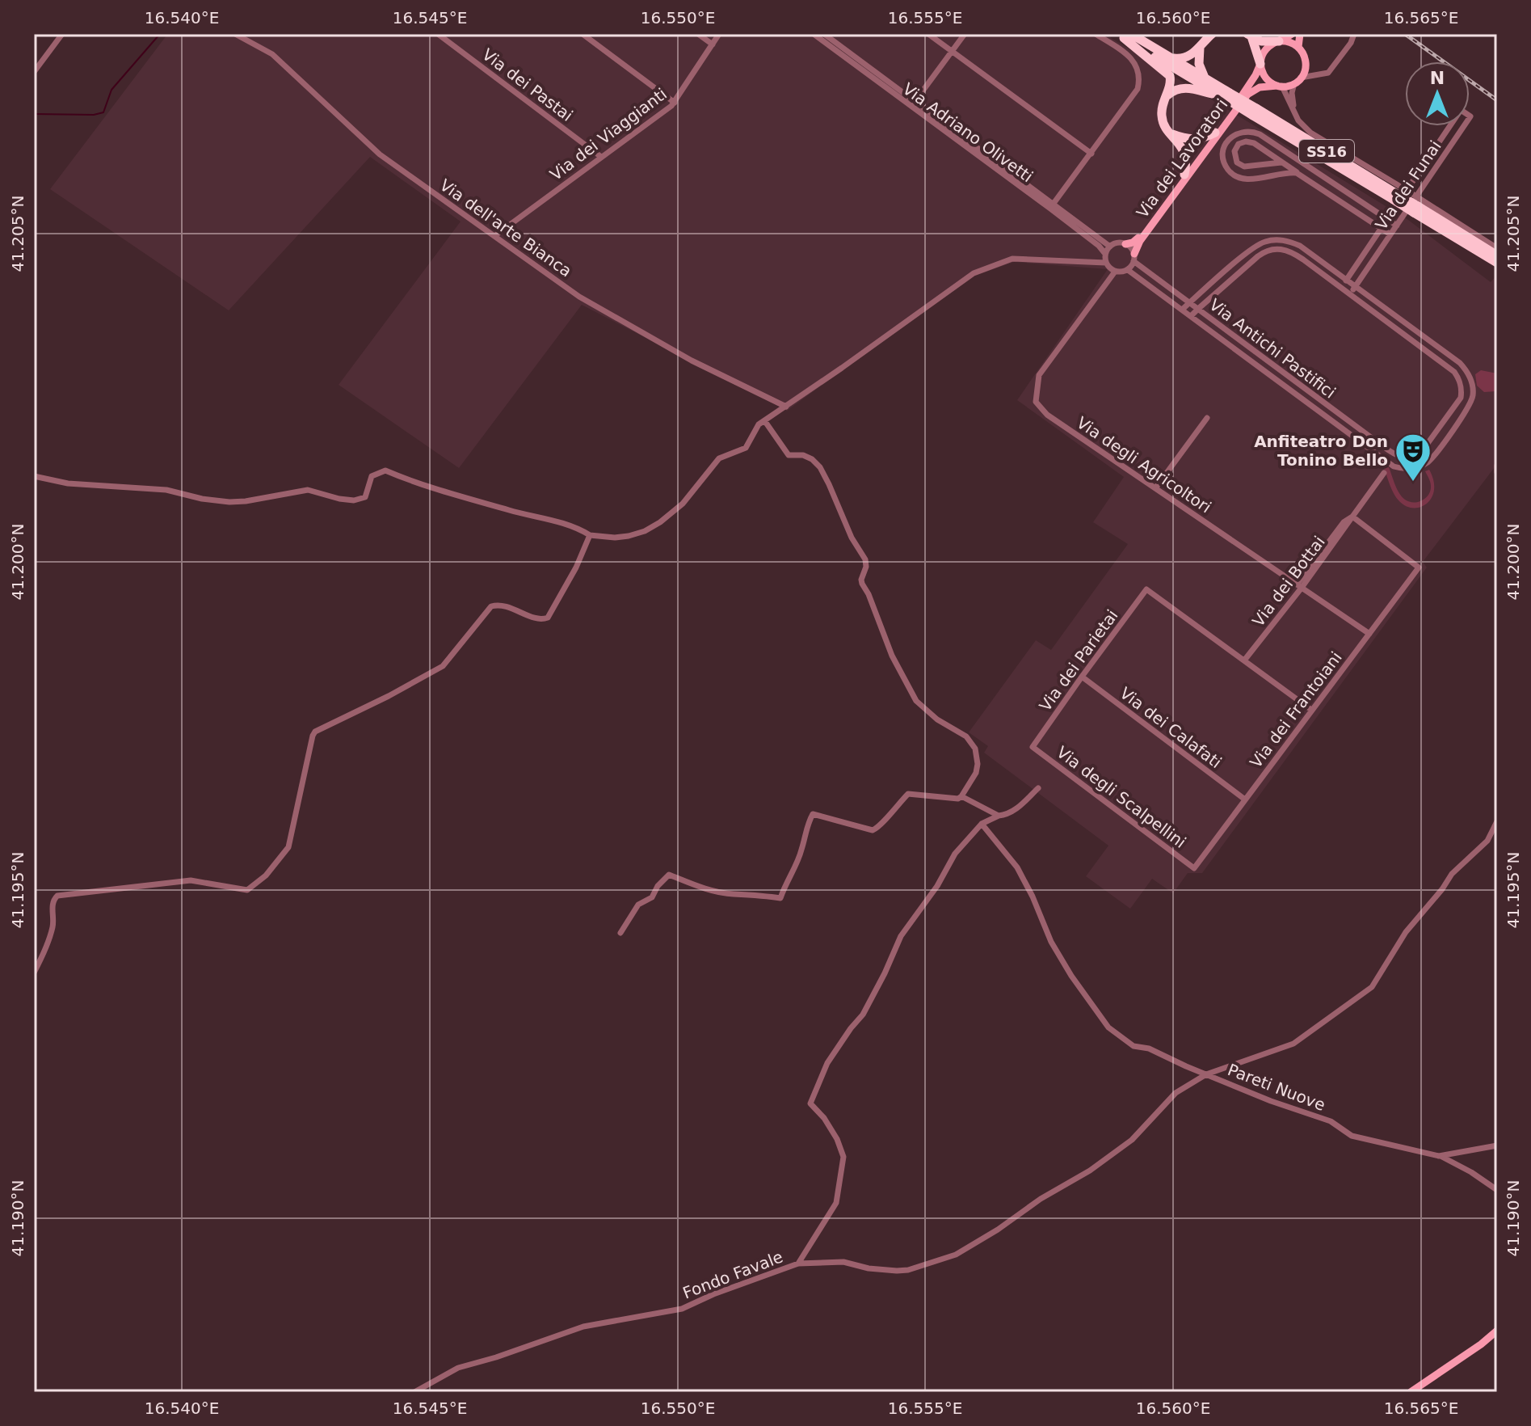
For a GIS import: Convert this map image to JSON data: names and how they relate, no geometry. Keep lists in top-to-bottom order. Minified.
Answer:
{"streets":{"highway":["SS16"],"main road":["Via dei Lavoratori"],"street":["Via dei Pastai","Via Adriano Olivetti","Via dei Viaggianti","Via dei Funai","Via dell'arte Bianca","Via Antichi Pastifici","Via degli Agricoltori","Via dei Bottai","Via dei Parietai","Via dei Frantoiani","Via dei Calafati","Via degli Scalpellini","Pareti Nuove","Fondo Favale"]},"crossings":[["Via dei Pastai","Via dei Viaggianti"],["Via Adriano Olivetti","Via Antichi Pastifici"],["Via Adriano Olivetti","Via degli Agricoltori"],["Via dei Viaggianti","Via dell'arte Bianca"],["SS16","Via dei Funai"],["Via dei Funai","Via Antichi Pastifici"],["Via Antichi Pastifici","Via degli Agricoltori"],["Via degli Agricoltori","Via dei Bottai"],["Via degli Agricoltori","Via dei Frantoiani"],["Via dei Bottai","Via dei Parietai"],["Via dei Bottai","Via dei Frantoiani"],["Via dei Parietai","Via dei Calafati"],["Via dei Parietai","Via degli Scalpellini"],["Via dei Frantoiani","Via dei Calafati"],["Via dei Frantoiani","Via degli Scalpellini"],["Pareti Nuove","Fondo Favale"]],"places":{"theatre":["Anfiteatro Don Tonino Bello"]},"north":"top","coordinates":["16.540°E","16.545°E","16.550°E","16.555°E","16.560°E","16.565°E","41.205°N","41.200°N","41.195°N","41.190°N"]}
